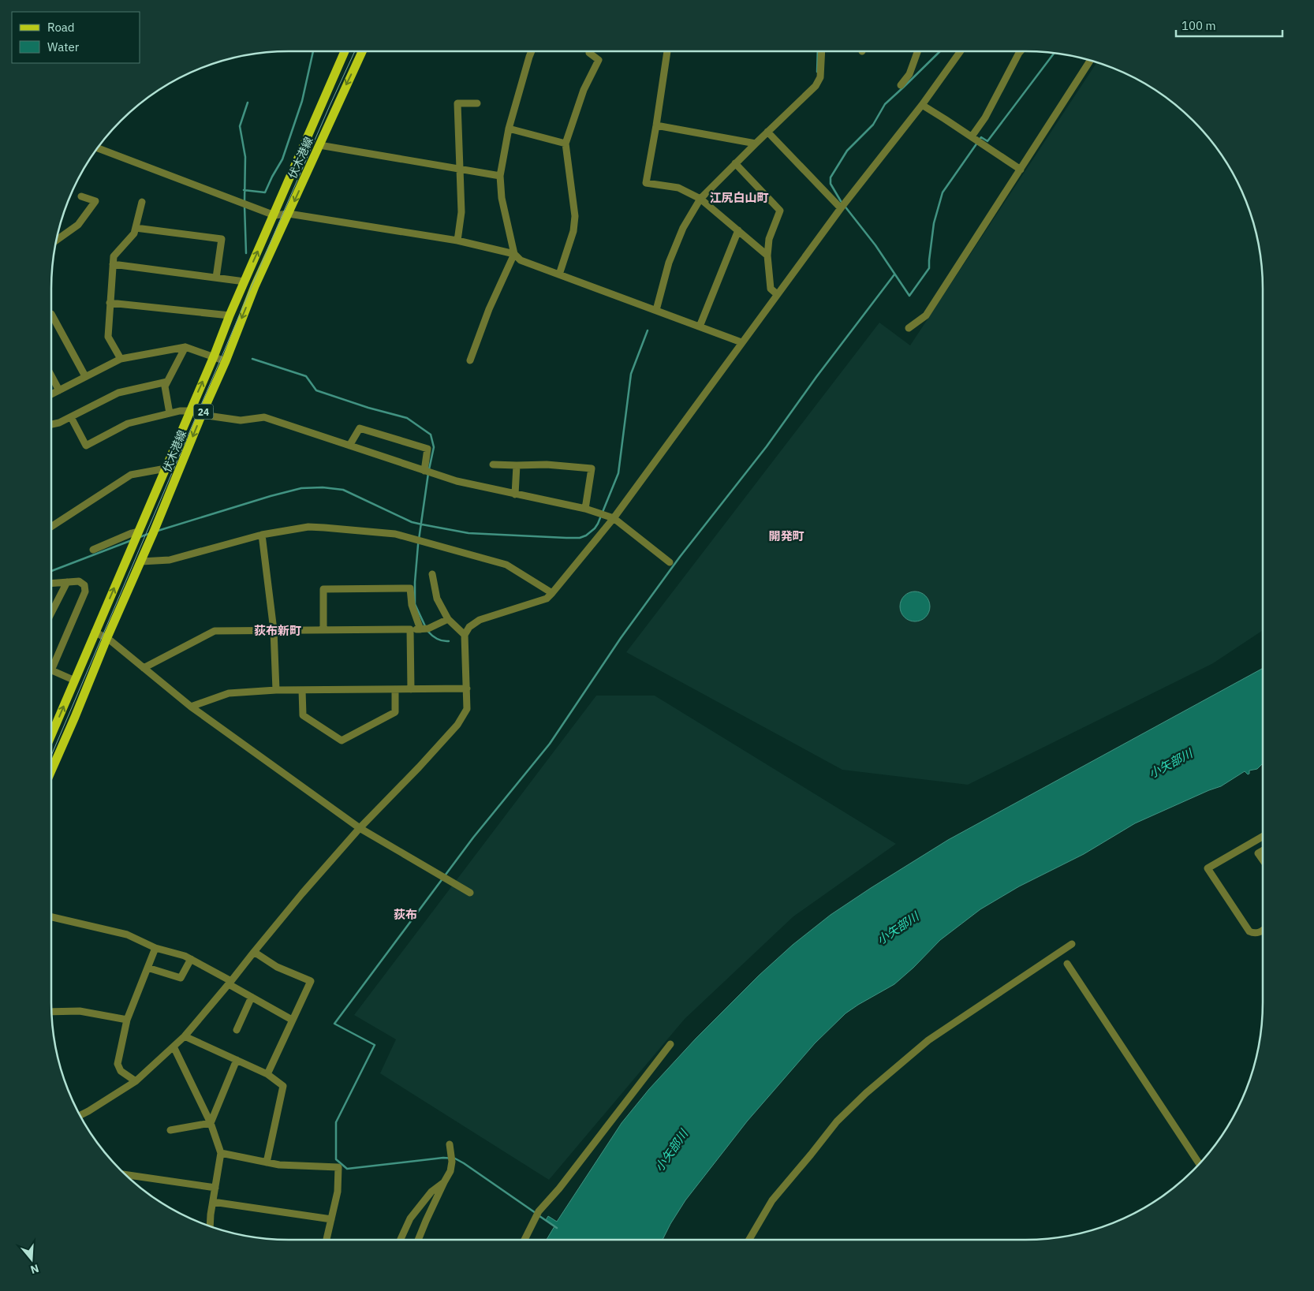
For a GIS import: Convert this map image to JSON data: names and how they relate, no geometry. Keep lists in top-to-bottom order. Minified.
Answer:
{"streets":{"main road":["伏木港線","24"]},"districts":["江尻白山町","開発町","荻布新町","荻布"],"water":["小矢部川"],"legend":["Road","Water"],"scale_bar":"100 m","north":"bottom"}
